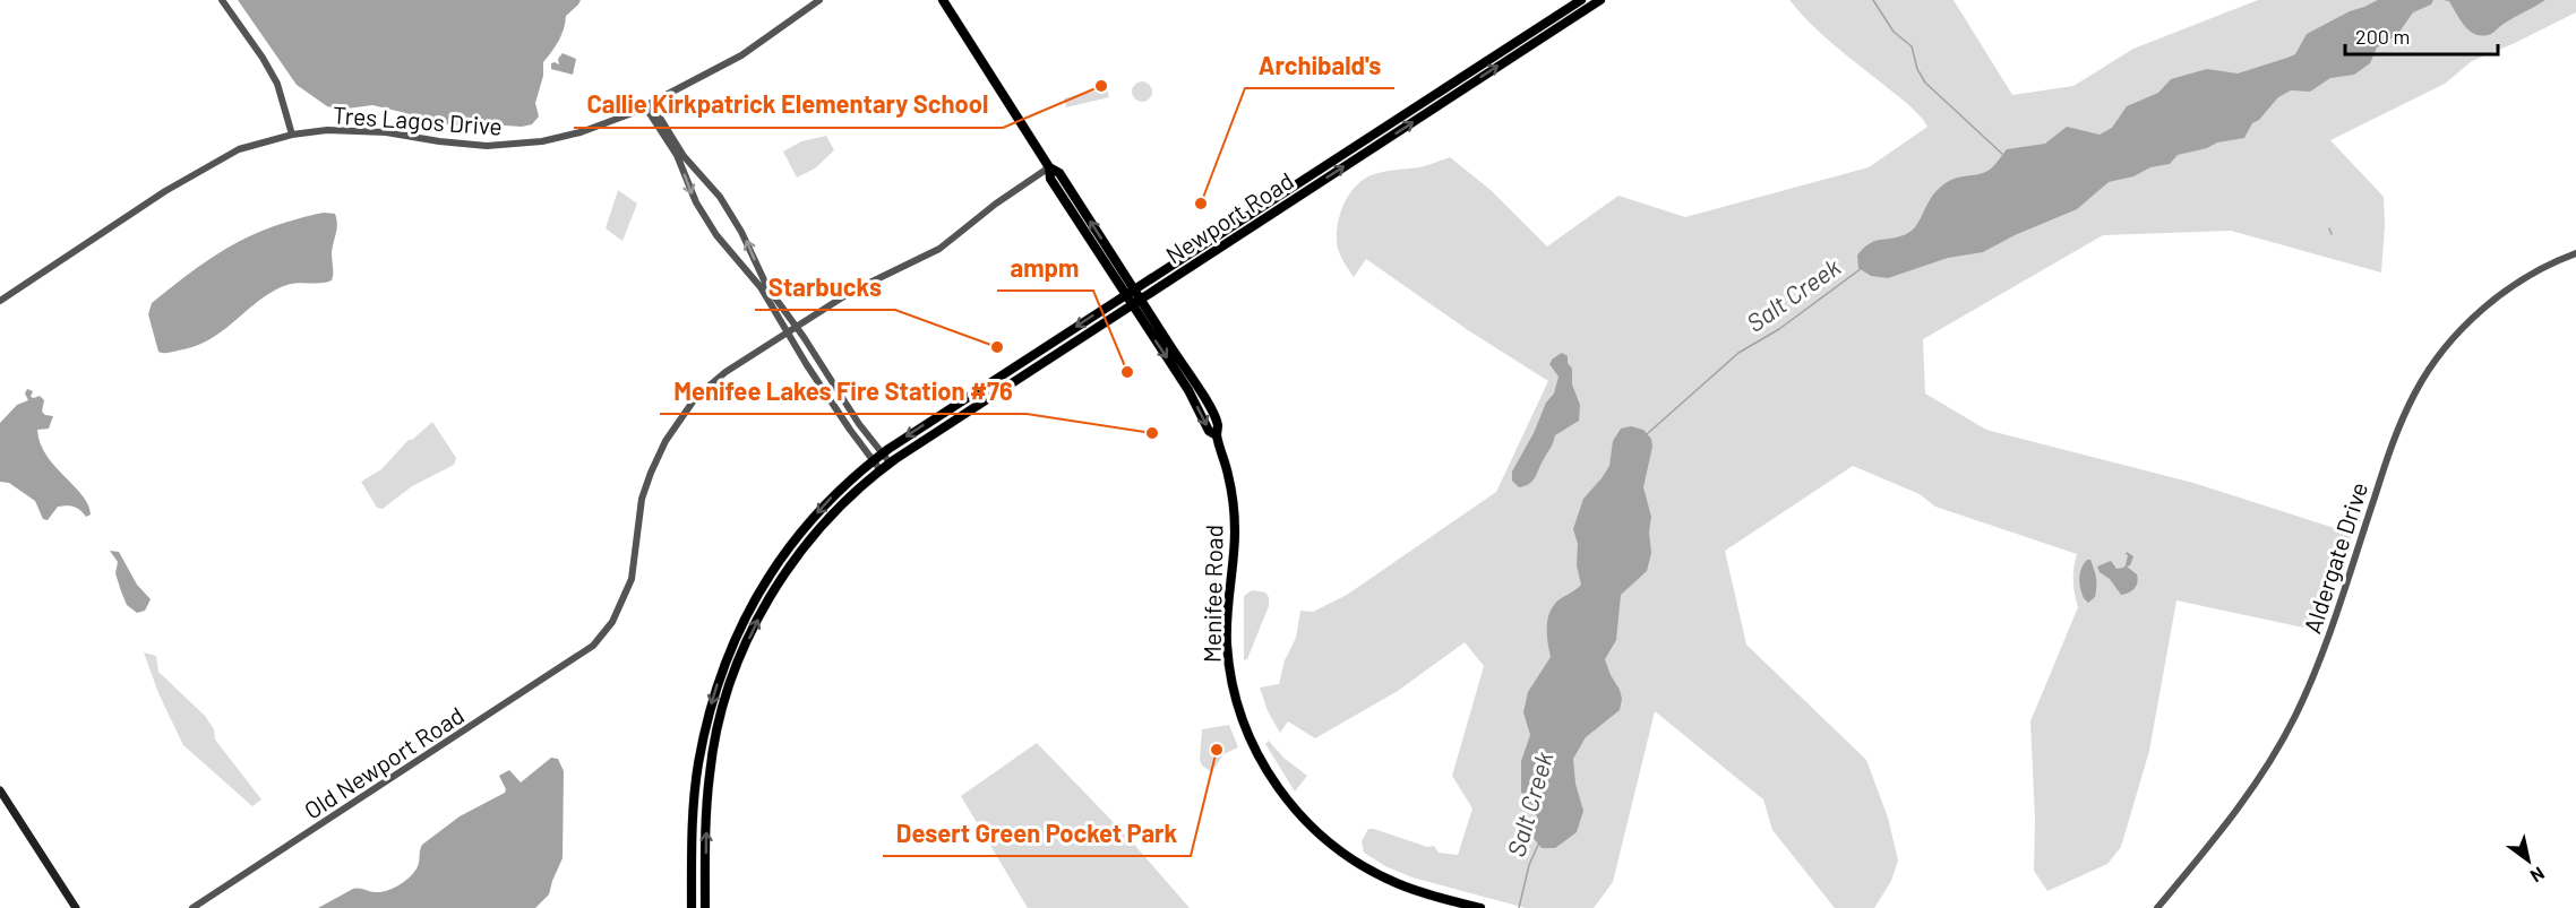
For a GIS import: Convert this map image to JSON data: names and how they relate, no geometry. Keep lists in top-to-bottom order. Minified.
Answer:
{"streets":{"main road":["Newport Road","Menifee Road"],"street":["Tres Lagos Drive","Aldergate Drive","Old Newport Road"]},"crossings":[["Newport Road","Menifee Road"],["Menifee Road","Old Newport Road"]],"water":["Salt Creek"],"places":["Callie Kirkpatrick Elementary School","Archibald's","Starbucks","ampm","Menifee Lakes Fire Station #76","Desert Green Pocket Park"],"scale_bar":"200 m","north":"bottom right"}
